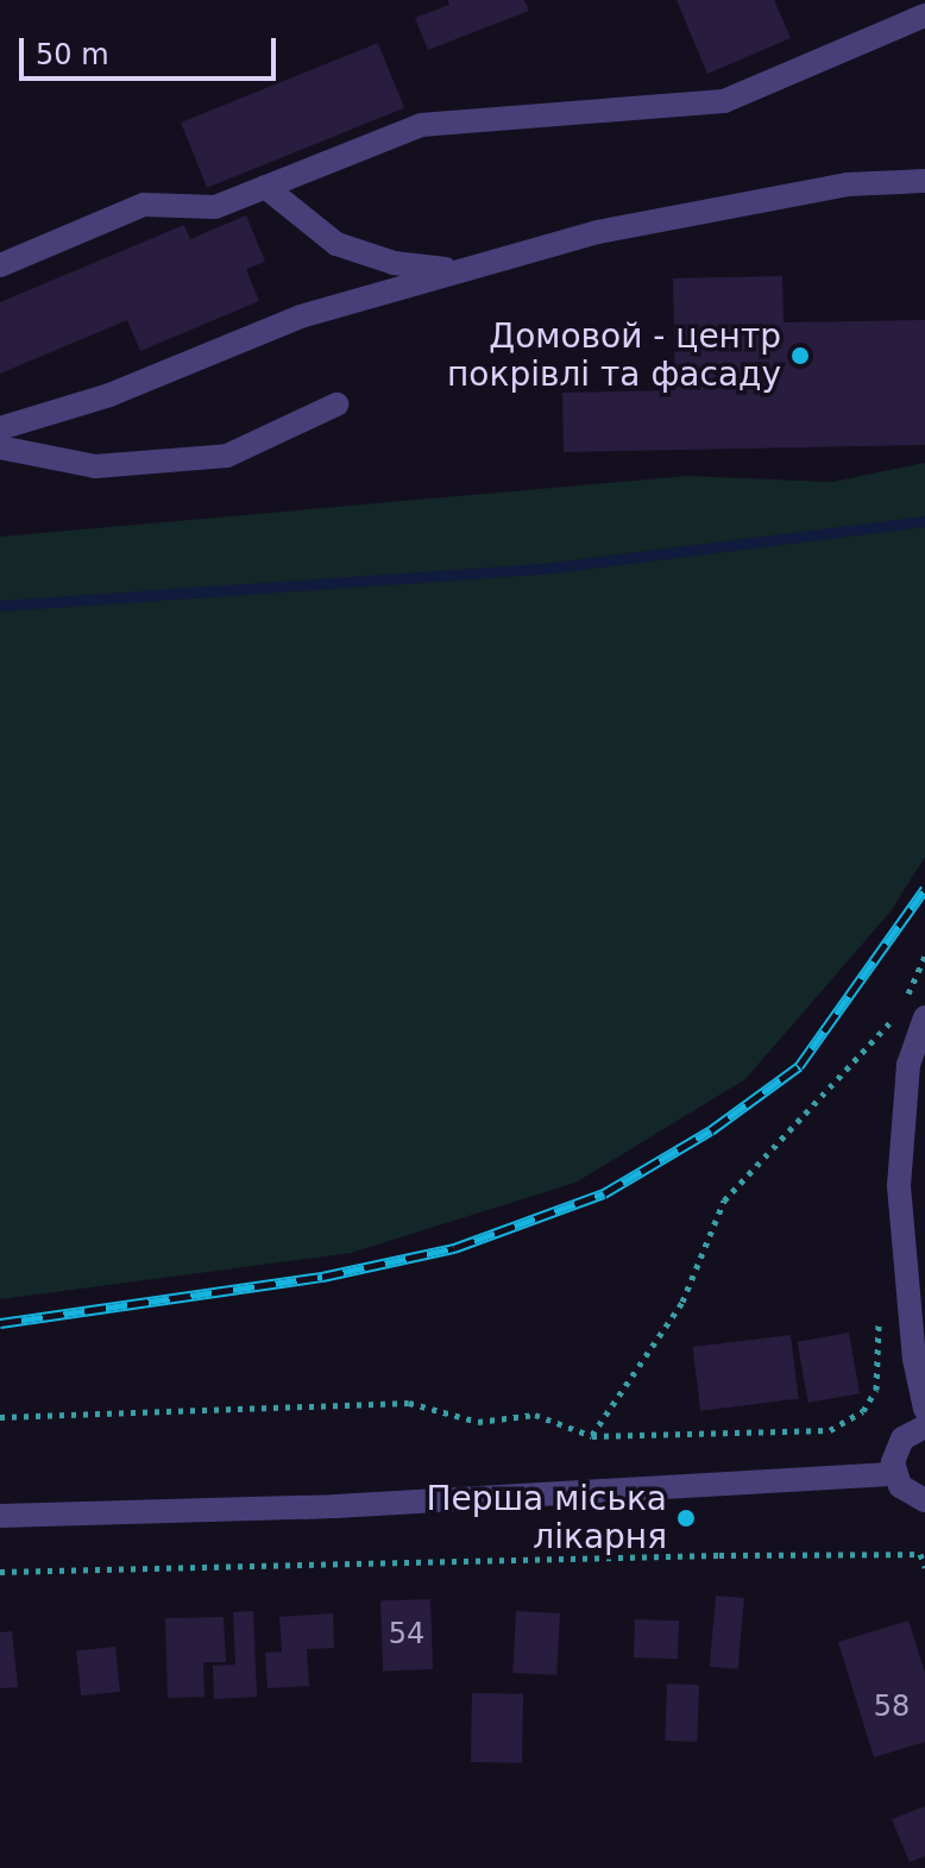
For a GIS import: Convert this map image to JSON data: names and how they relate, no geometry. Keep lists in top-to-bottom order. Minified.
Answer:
{"places":["Домовой - центр покрівлі та фасаду","Перша міська лікарня"],"house_numbers":["54","58"],"scale_bar":"50 m"}
